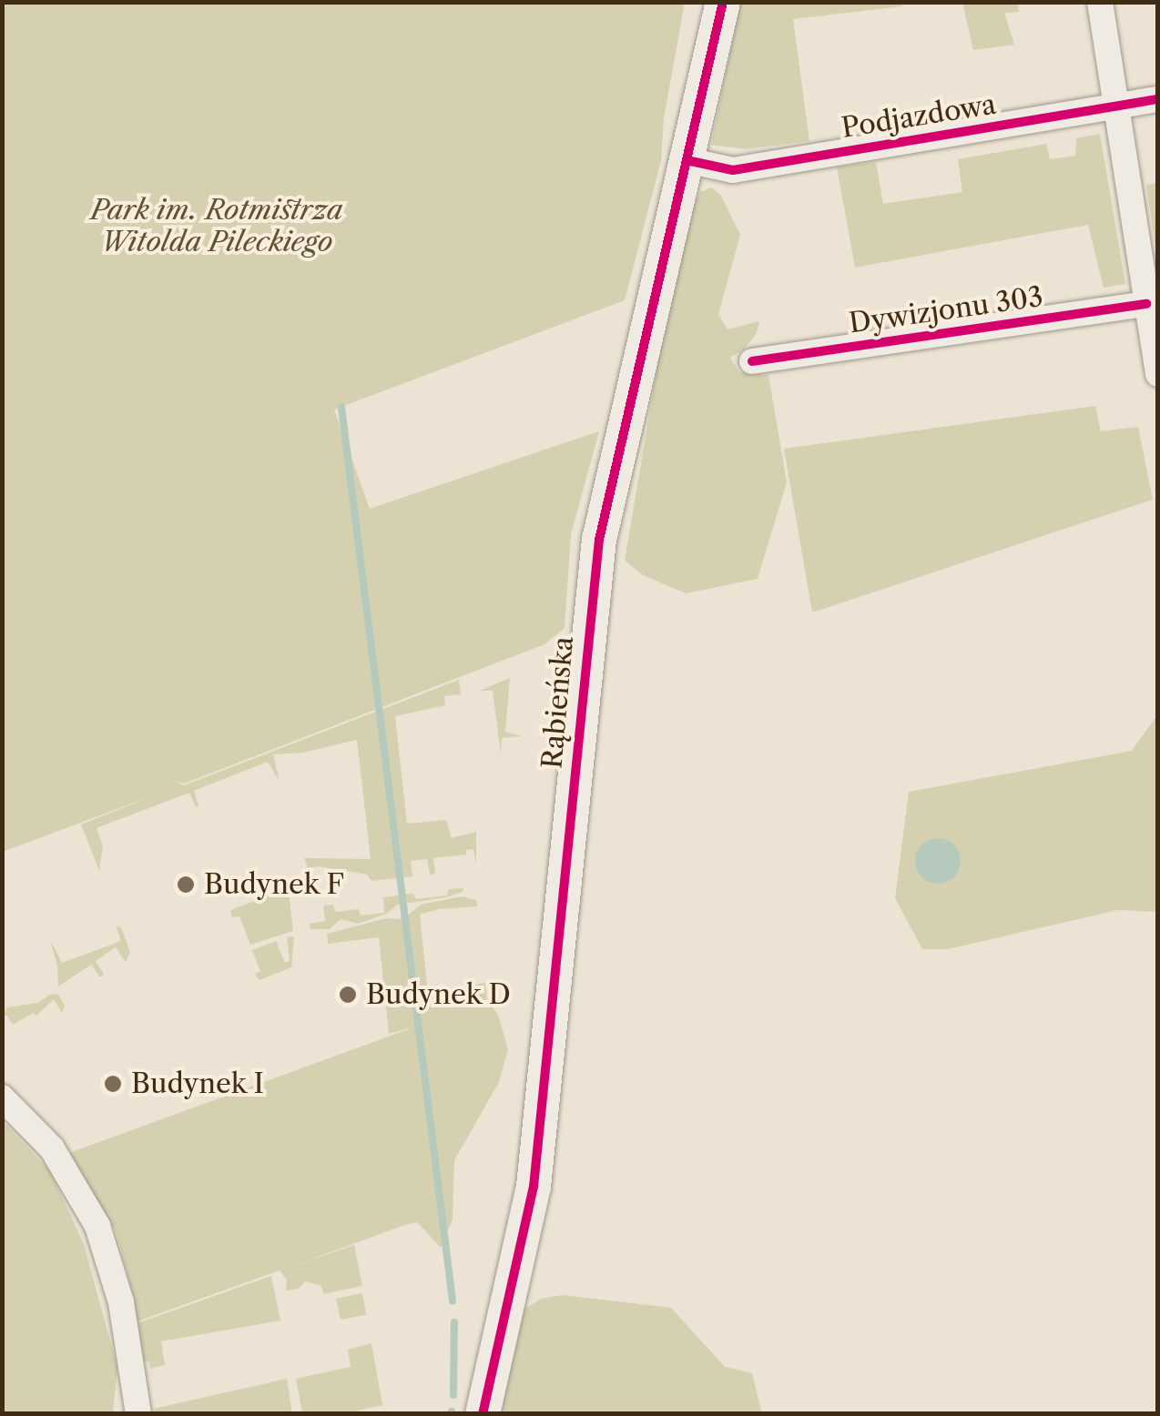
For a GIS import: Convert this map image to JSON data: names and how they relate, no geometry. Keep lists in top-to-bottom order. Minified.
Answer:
{"streets":{"street":["Podjazdowa","Dywizjonu 303","Rąbieńska"]},"crossings":[["Podjazdowa","Rąbieńska"]],"parks":["Park im. Rotmistrza Witolda Pileckiego"],"places":["Budynek F","Budynek D","Budynek I"]}
